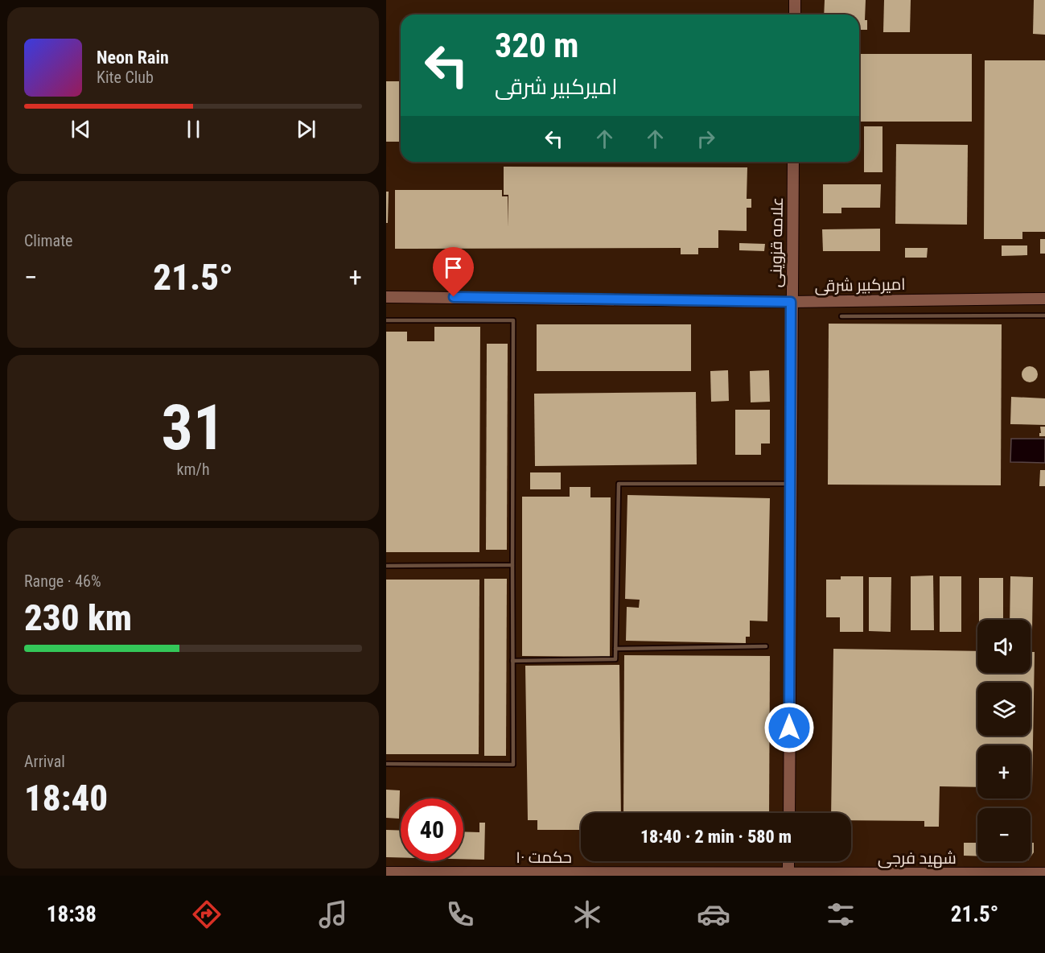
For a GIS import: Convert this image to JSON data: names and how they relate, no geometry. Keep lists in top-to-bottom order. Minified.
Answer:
{"streets":{"street":["علامه قزوینی","امیرکبیر شرقی","حکمت ۱۰","شهید فرجی"]},"crossings":[["علامه قزوینی","امیرکبیر شرقی"],["حکمت ۱۰","شهید فرجی"]],"page":{"turn":["320 m","امیرکبیر شرقی"],"song":["Neon Rain","Kite Club"],"tile":["Climate",["31","km/h"],["Range · 46%","230 km"],["Arrival","18:40"]],"heat":["−","21.5°","+"],"map_buttons":["+","−"],"limit":"40","trip":"18:40 · 2 min · 580 m","tabs":["18:38","21.5°"]}}
